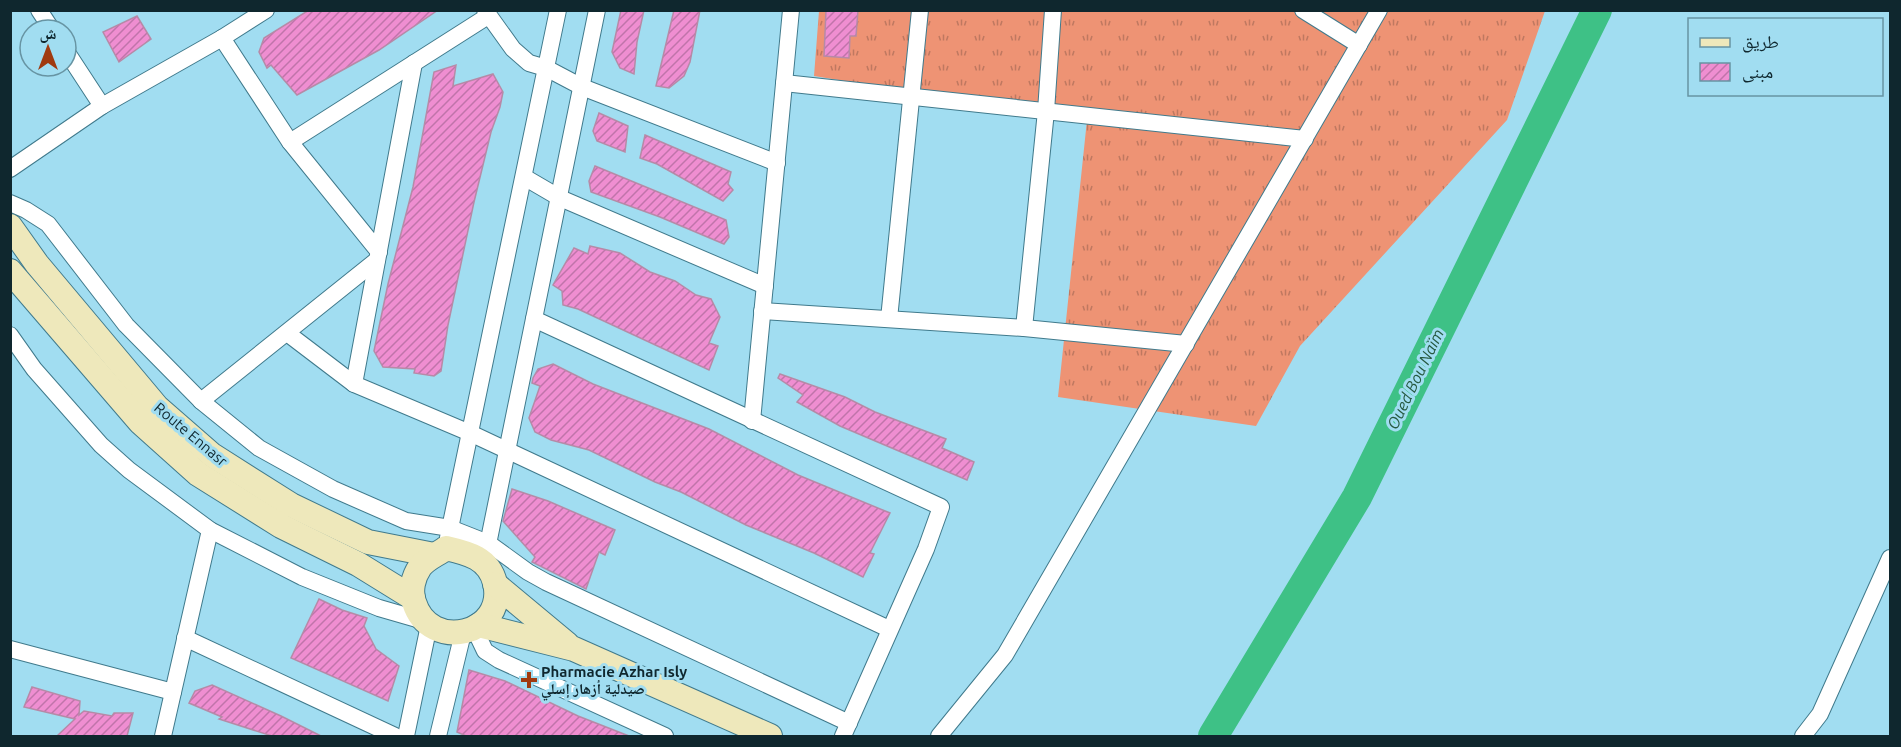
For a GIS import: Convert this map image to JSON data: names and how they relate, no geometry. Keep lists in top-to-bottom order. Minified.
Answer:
{"streets":{"main road":["Route Ennasr"]},"water":["Oued Bou Naïm"],"places":{"health":["Pharmacie Azhar Isly صيدلية أزهار إسلي"]},"legend":["طريق","مبنى"],"north":"top"}
